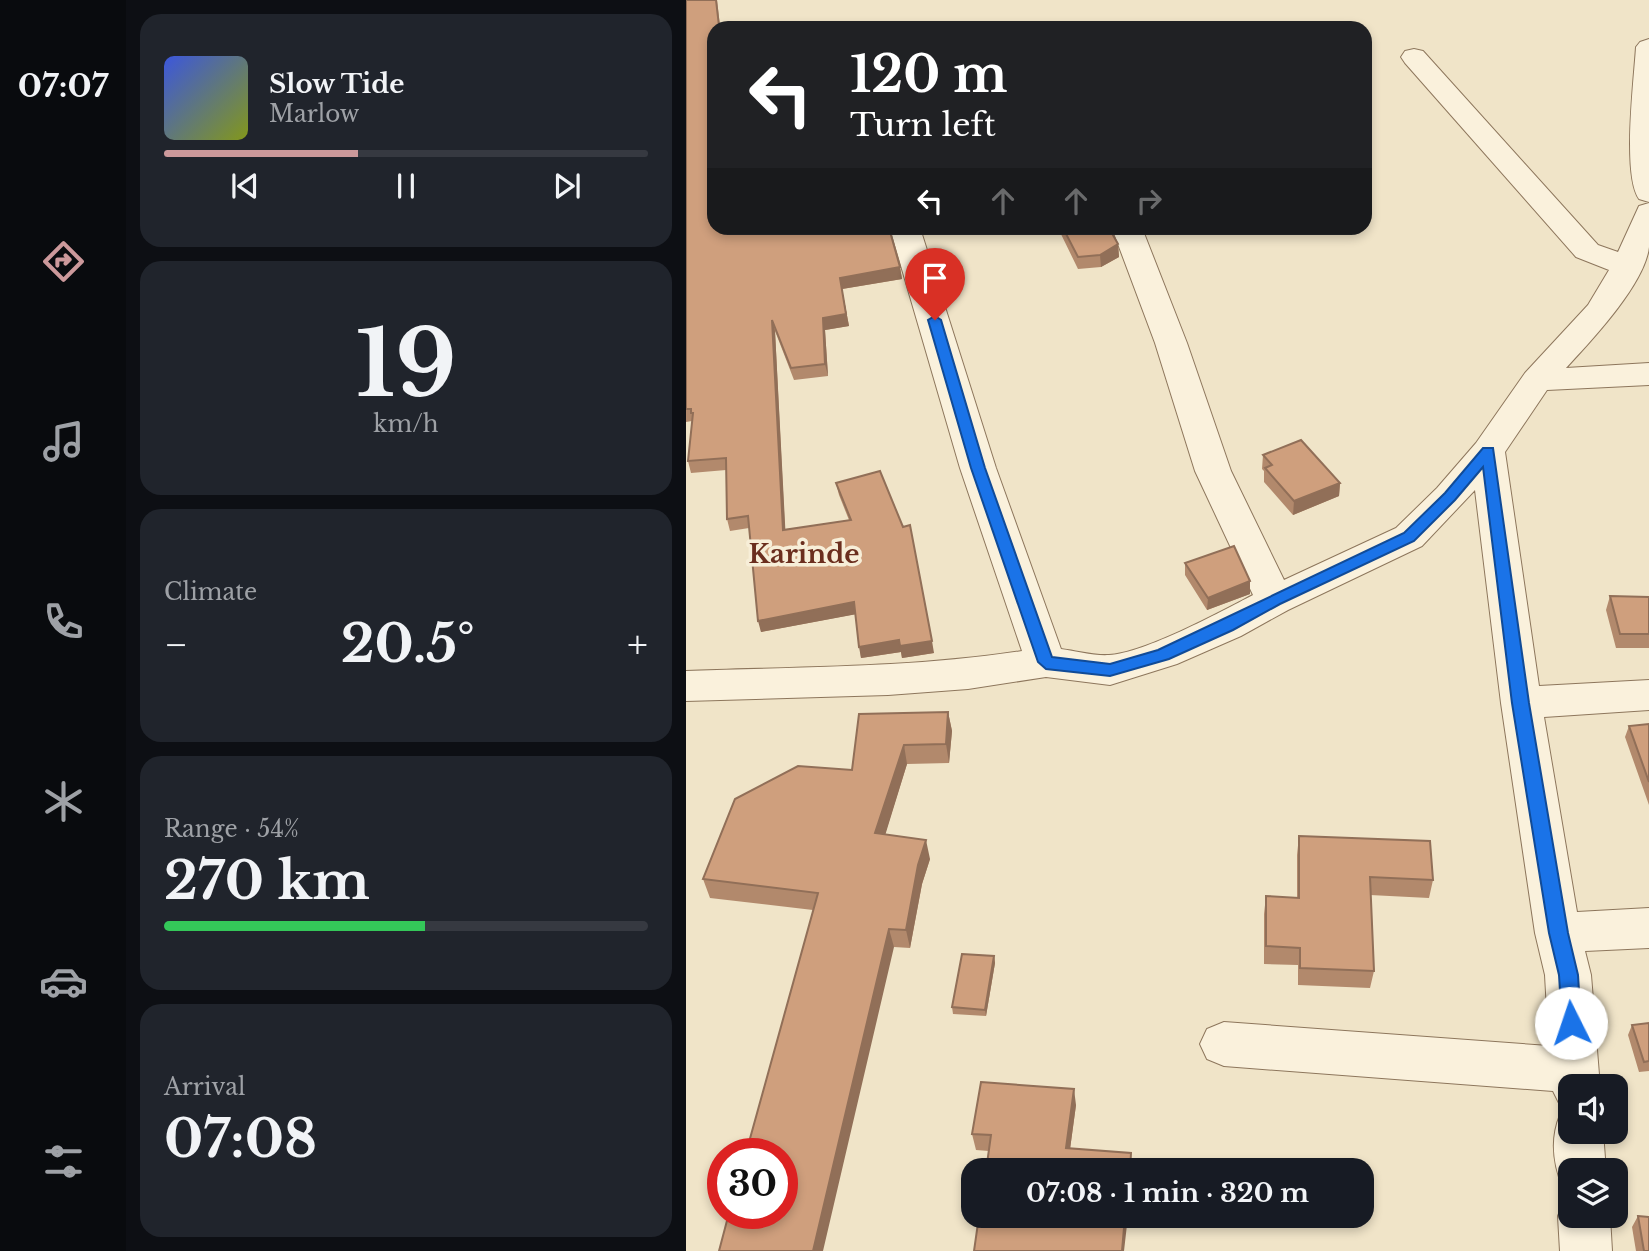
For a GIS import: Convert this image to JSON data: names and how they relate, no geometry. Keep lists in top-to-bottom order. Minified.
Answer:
{"districts":["Karinde"],"page":{"tabs":"07:07","turn":["120 m","Turn left"],"song":["Slow Tide","Marlow"],"tile":[["19","km/h"],"Climate",["Range · 54%","270 km"],["Arrival","07:08"]],"heat":["−","20.5°","+"],"limit":"30","trip":"07:08 · 1 min · 320 m"}}
